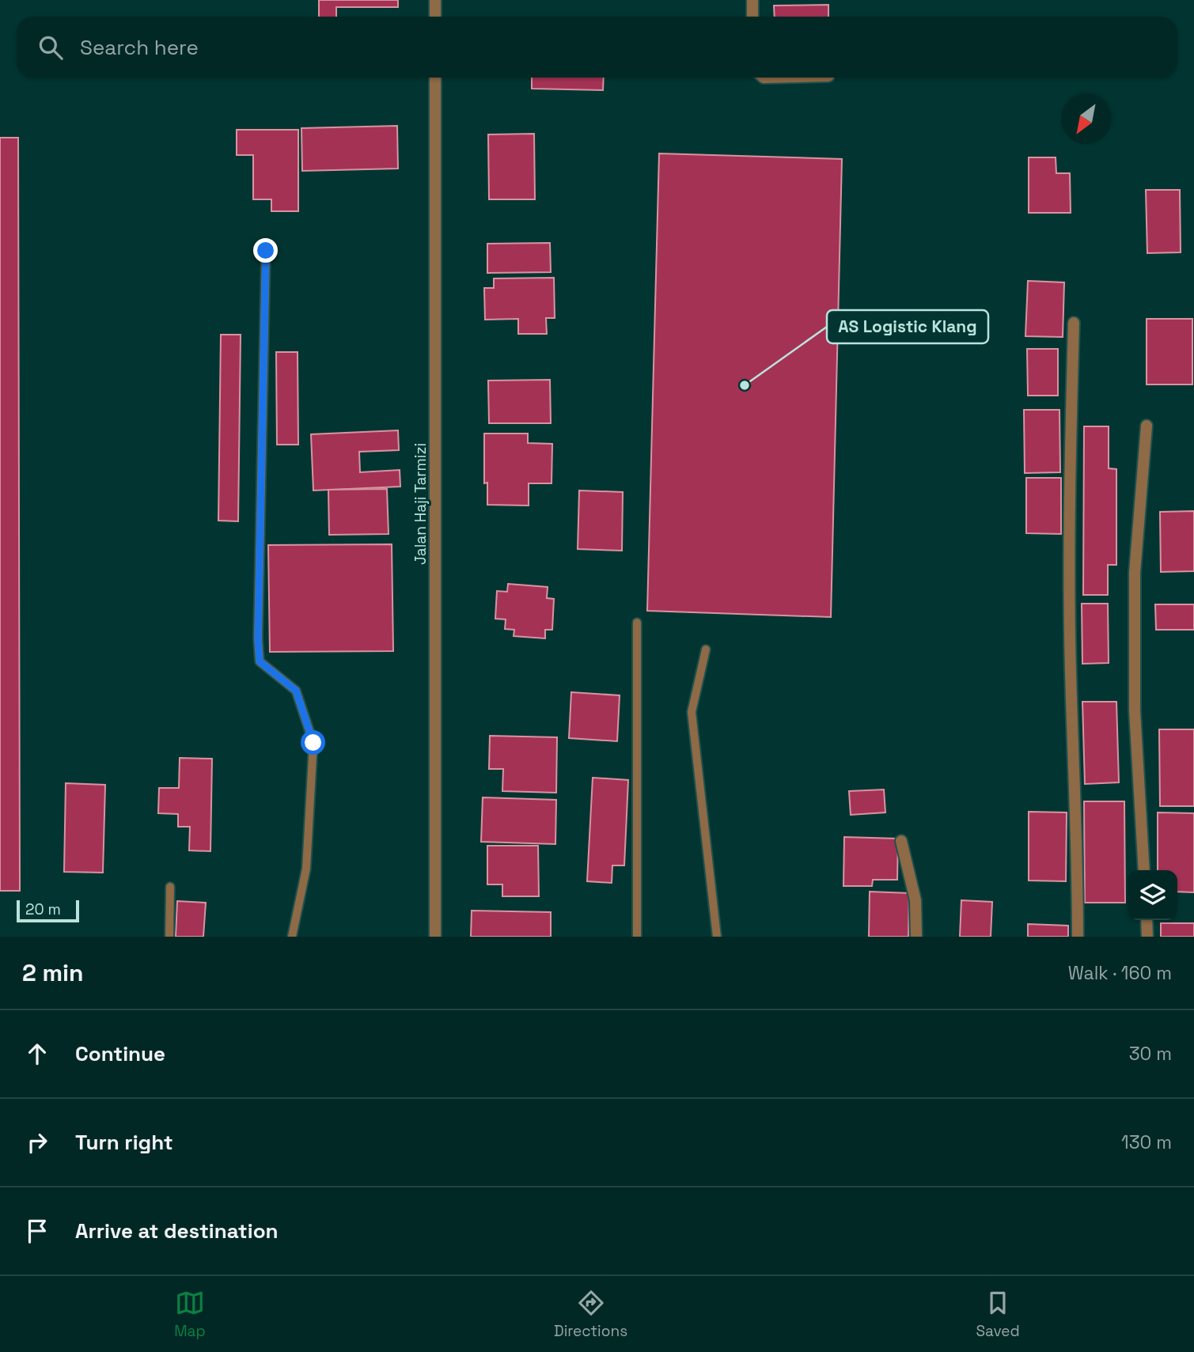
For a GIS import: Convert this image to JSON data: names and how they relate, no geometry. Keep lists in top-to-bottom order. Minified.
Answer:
{"streets":{"street":["Jalan Haji Tarmizi"]},"places":["AS Logistic Klang"],"scale_bar":"20 m","north":"bottom left","page":{"search":"Search here","scale":"20 m","heading":["2 min","Walk · 160 m"],"list":[["Continue","30 m"],["Turn right","130 m"],"Arrive at destination"],"nav":["Map","Directions","Saved"]}}
